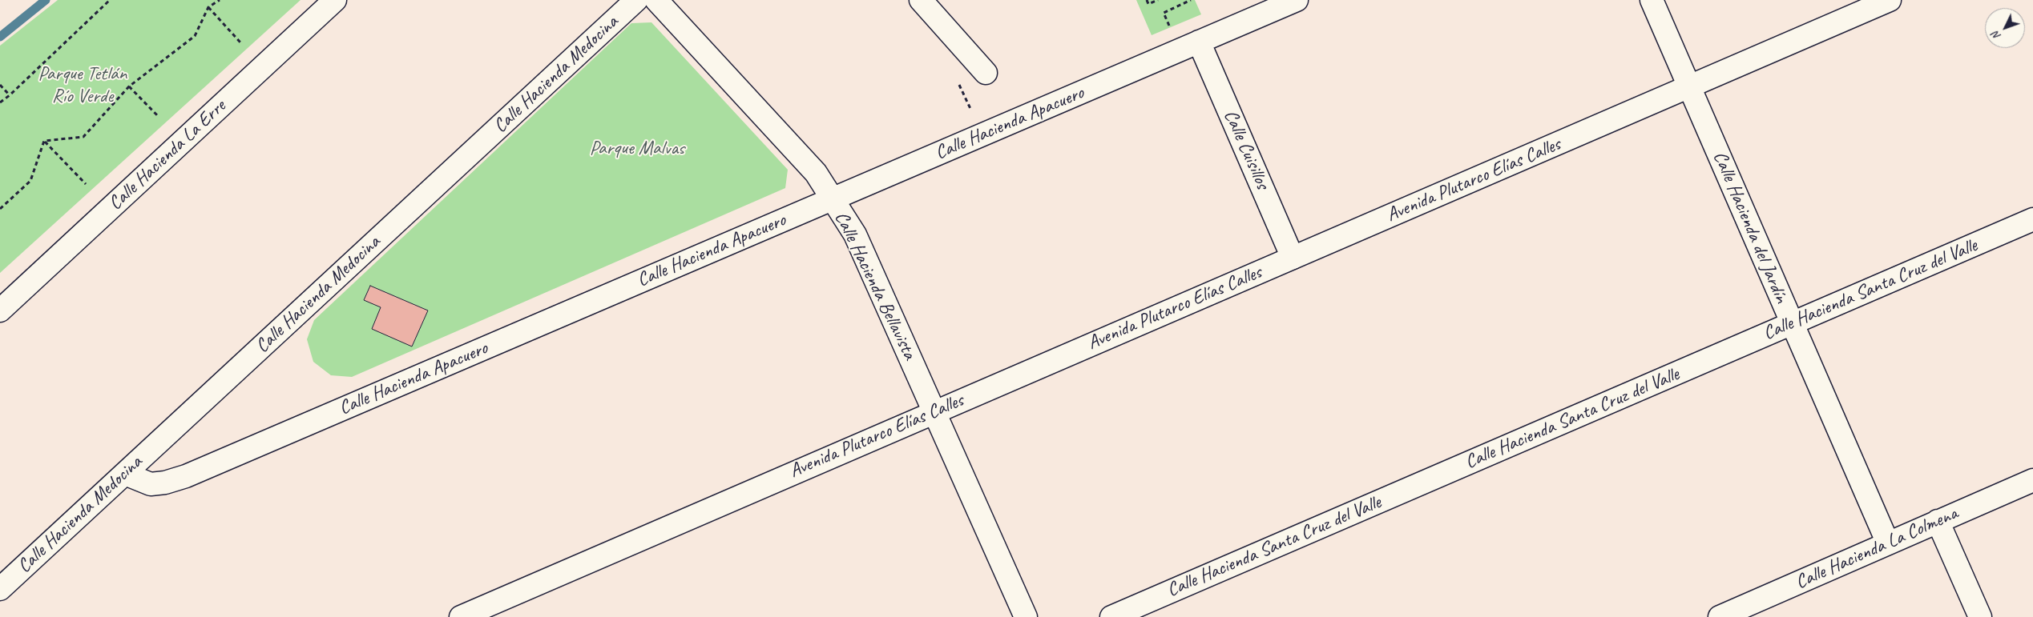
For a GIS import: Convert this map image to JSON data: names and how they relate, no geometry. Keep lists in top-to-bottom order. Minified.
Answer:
{"streets":{"street":["Calle Hacienda Medocina","Calle Hacienda Apacuero","Calle Cuisillos","Calle Hacienda La Erre","Avenida Plutarco Elías Calles","Calle Hacienda del Jardín","Calle Hacienda Bellavista","Calle Hacienda Santa Cruz del Valle","Calle Hacienda La Colmena"]},"crossings":[["Calle Hacienda Medocina","Calle Hacienda Apacuero"],["Calle Hacienda Apacuero","Calle Cuisillos"],["Calle Hacienda Apacuero","Calle Hacienda Bellavista"],["Calle Cuisillos","Avenida Plutarco Elías Calles"],["Avenida Plutarco Elías Calles","Calle Hacienda del Jardín"],["Avenida Plutarco Elías Calles","Calle Hacienda Bellavista"],["Calle Hacienda del Jardín","Calle Hacienda Santa Cruz del Valle"],["Calle Hacienda del Jardín","Calle Hacienda La Colmena"]],"parks":["Parque Tetlán Río Verde","Parque Malvas"],"north":"bottom left"}
